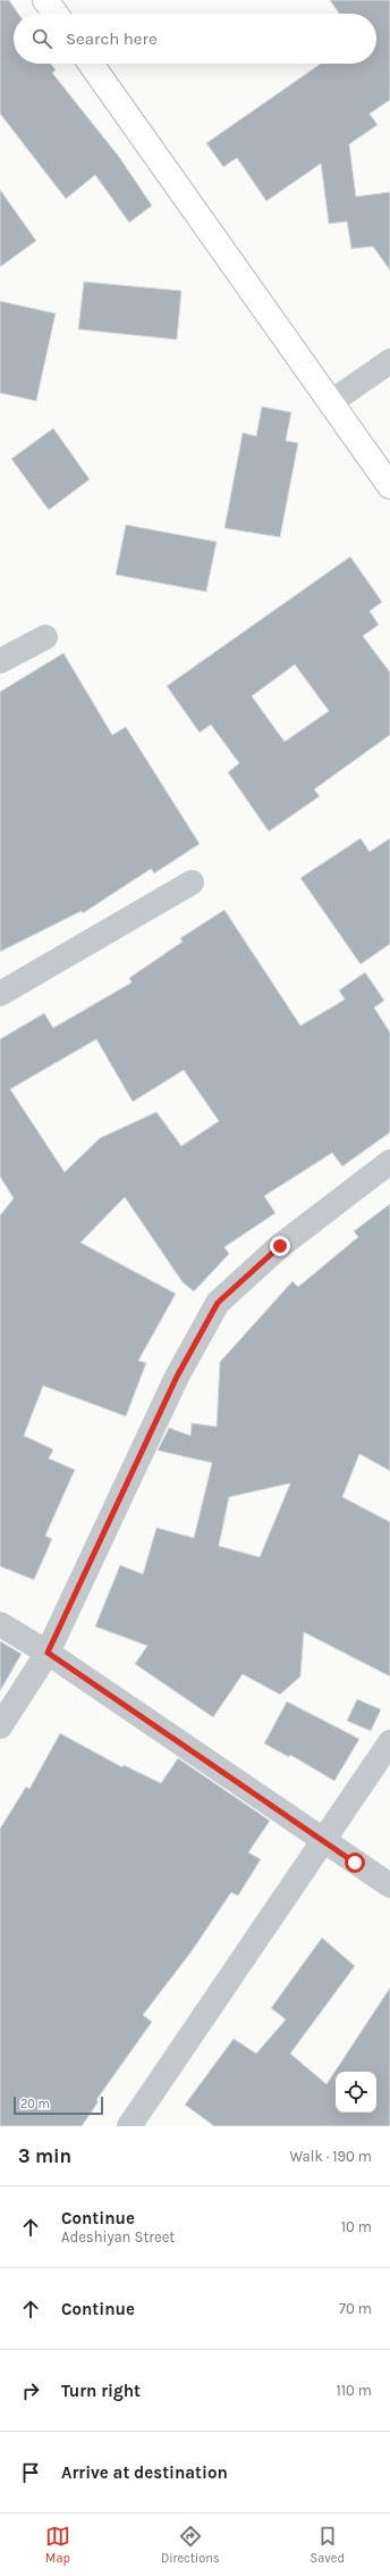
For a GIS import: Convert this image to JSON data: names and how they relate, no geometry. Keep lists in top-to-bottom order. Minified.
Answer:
{"scale_bar":"20 m","page":{"search":"Search here","scale":"20 m","heading":["3 min","Walk · 190 m"],"list":[["Continue","Adeshiyan Street","10 m"],["Continue","70 m"],["Turn right","110 m"],"Arrive at destination"],"nav":["Map","Directions","Saved"]}}
